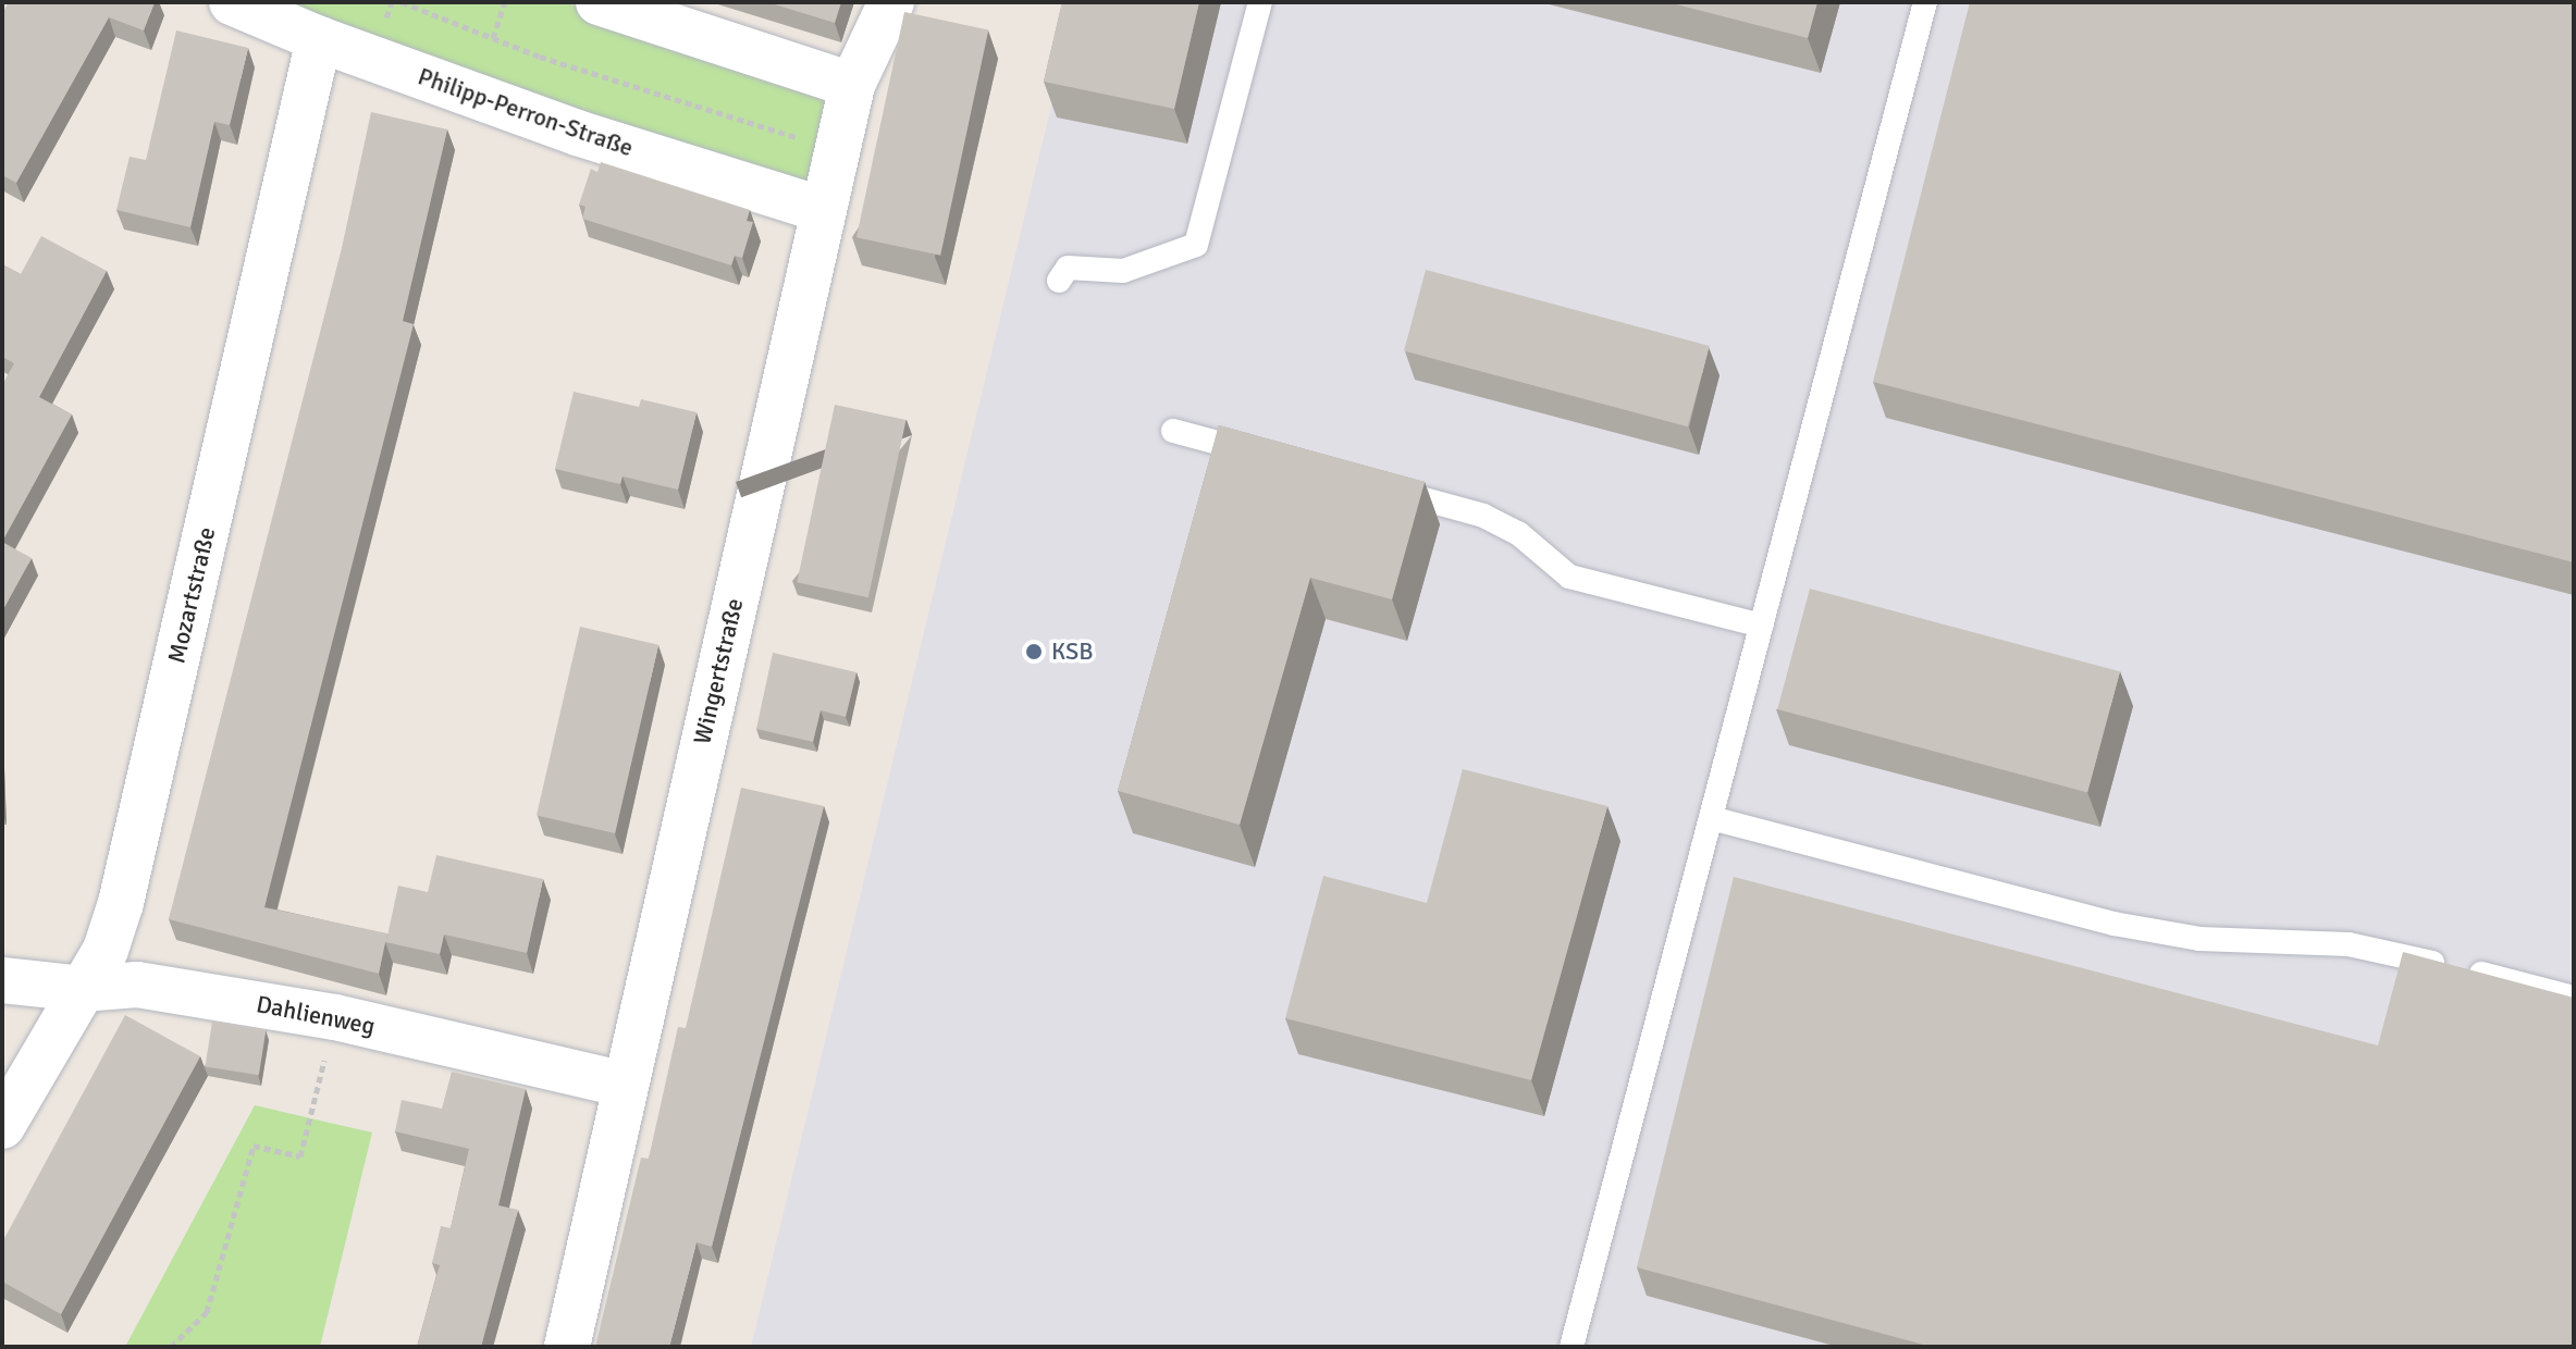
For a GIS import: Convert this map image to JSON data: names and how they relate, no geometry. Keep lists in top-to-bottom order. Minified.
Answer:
{"streets":{"street":["Philipp-Perron-Straße","Mozartstraße","Wingertstraße","Dahlienweg"]},"crossings":[["Philipp-Perron-Straße","Mozartstraße"],["Philipp-Perron-Straße","Wingertstraße"],["Mozartstraße","Dahlienweg"],["Wingertstraße","Dahlienweg"]],"places":["KSB"]}
